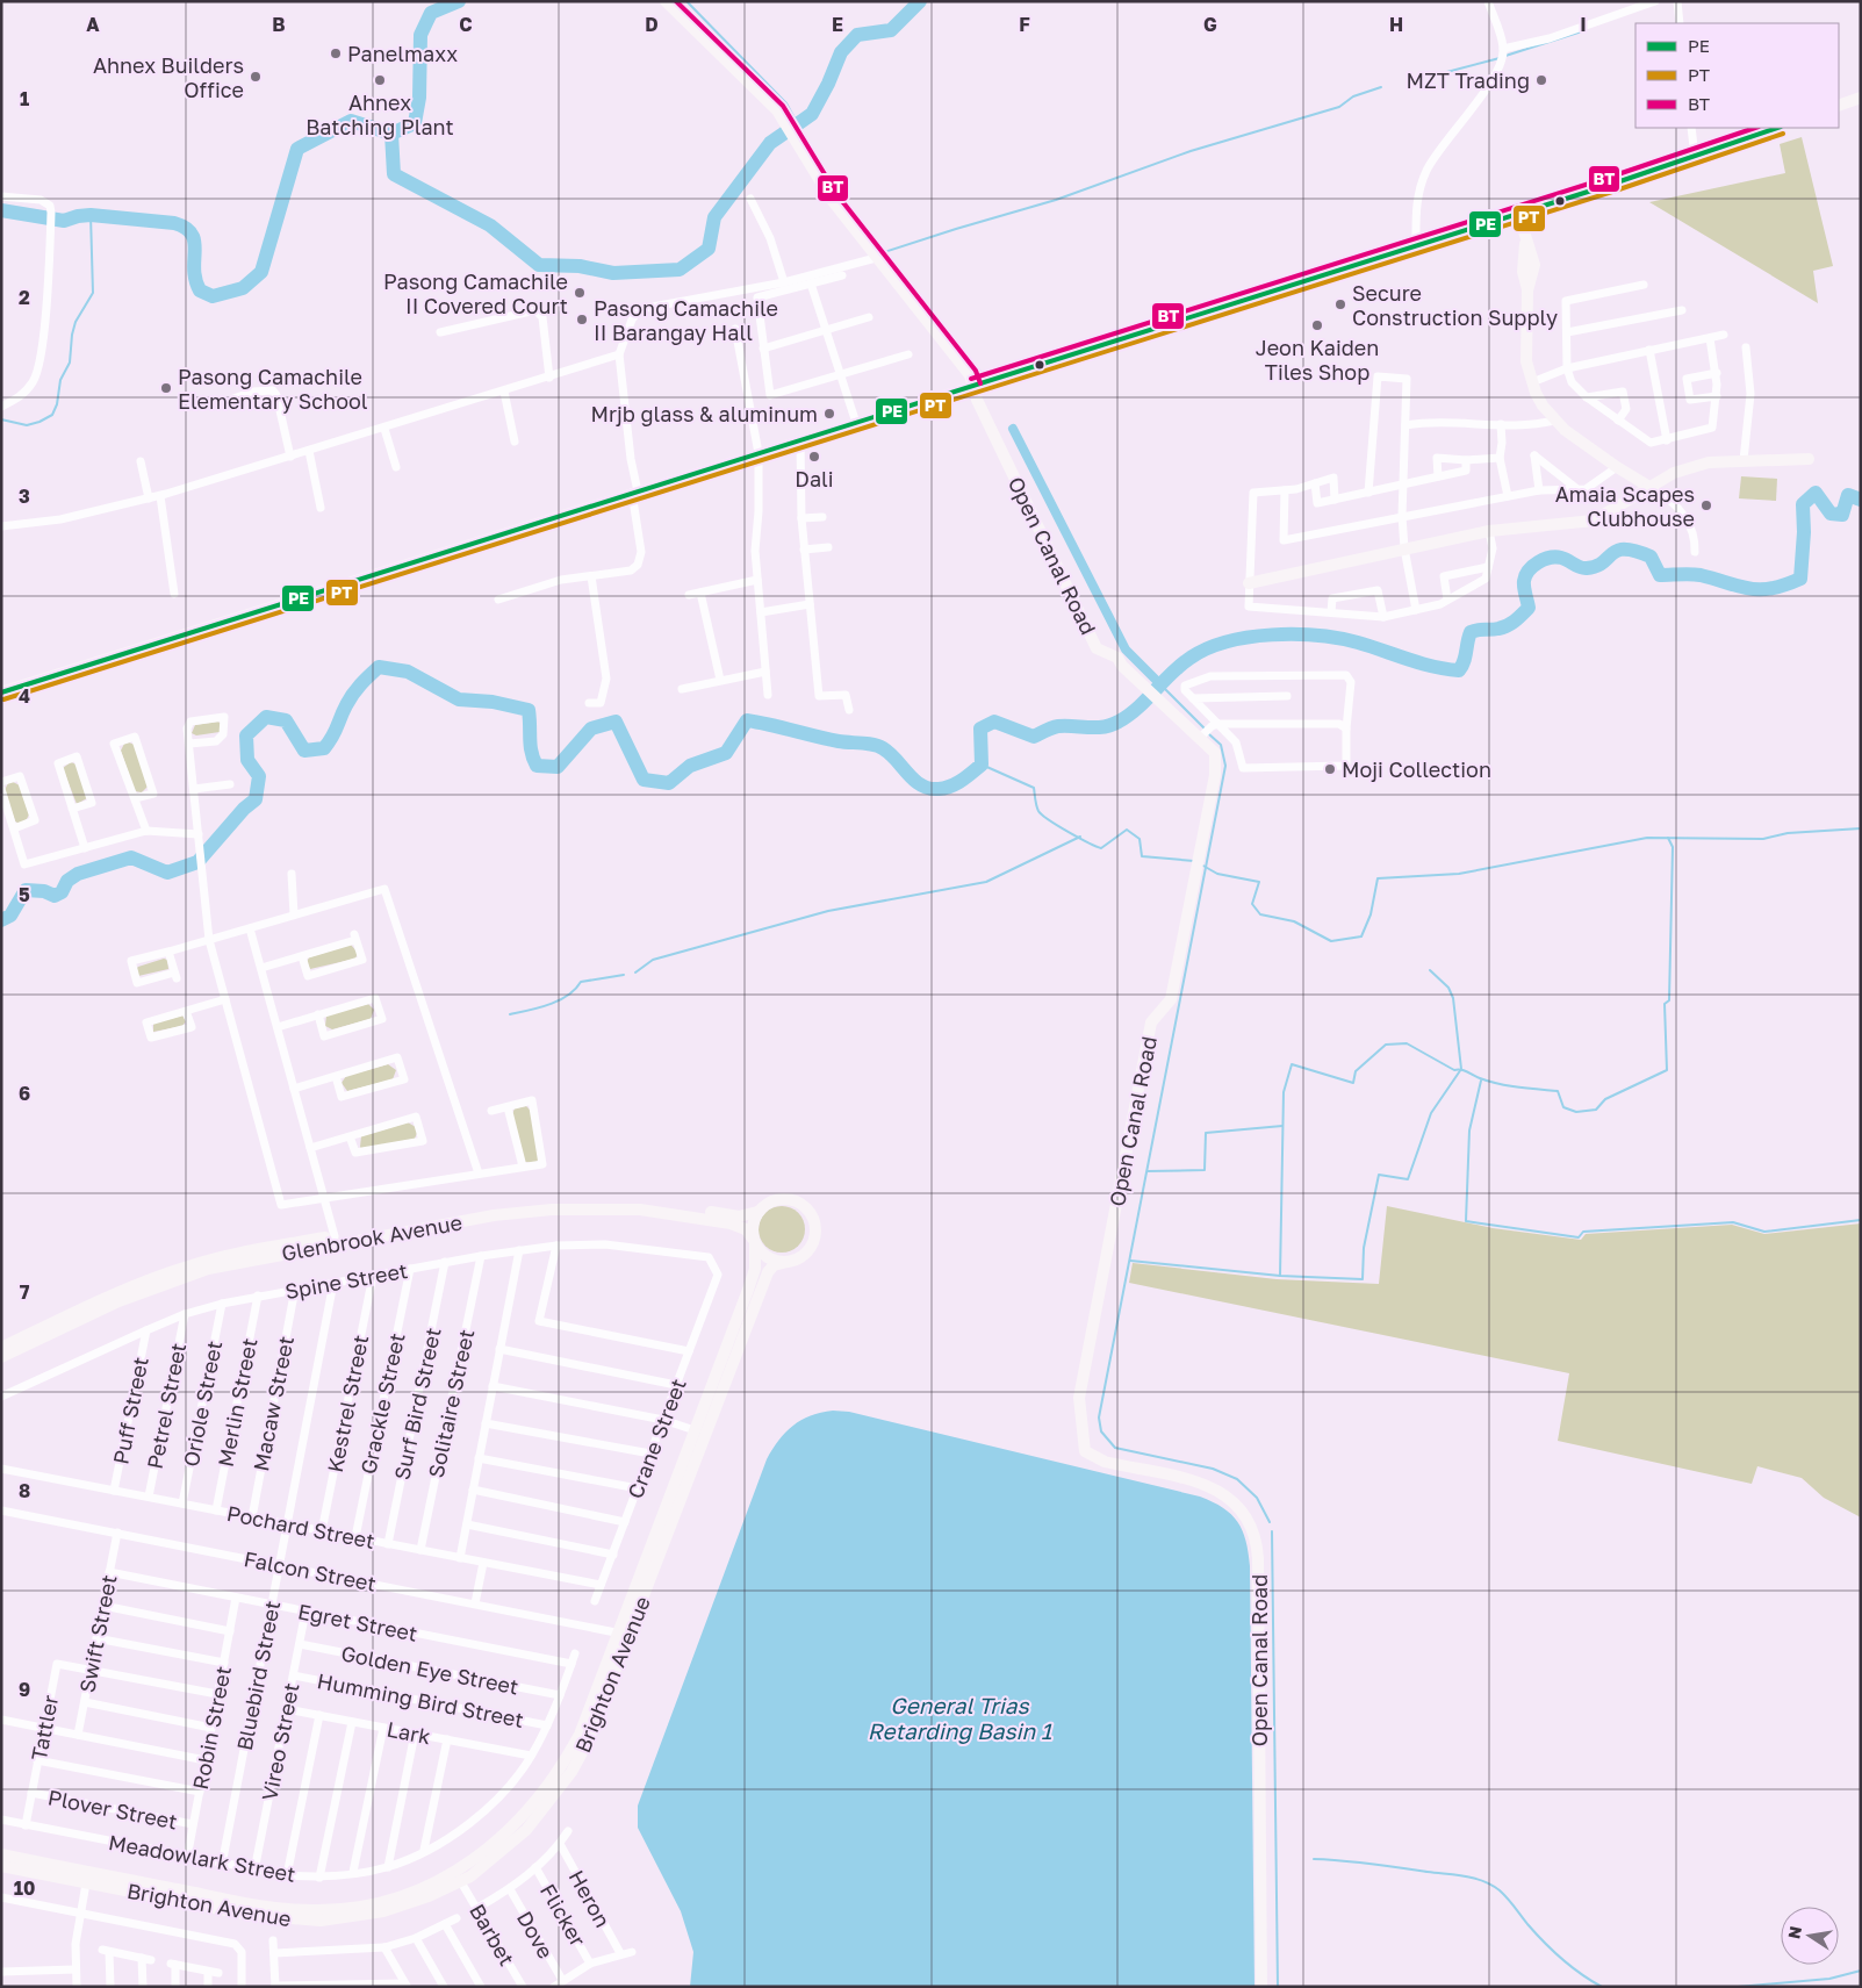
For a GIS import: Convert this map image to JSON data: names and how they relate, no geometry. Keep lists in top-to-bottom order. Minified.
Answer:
{"streets":{"street":["Open Canal Road","Glenbrook Avenue","Spine Street","Merlin Street","Oriole Street","Macaw Street","Kestrel Street","Grackle Street","Surf Bird Street","Solitaire Street","Petrel Street","Puff Street","Crane Street","Pochard Street","Falcon Street","Egret Street","Swift Street","Golden Eye Street","Brighton Avenue","Bluebird Street","Humming Bird Street","Tattler","Robin Street","Lark","Vireo Street","Plover Street","Meadowlark Street","Heron","Flicker","Barbet","Dove"]},"crossings":[["Glenbrook Avenue","Brighton Avenue"],["Spine Street","Merlin Street"],["Spine Street","Oriole Street"],["Spine Street","Macaw Street"],["Spine Street","Kestrel Street"],["Spine Street","Grackle Street"],["Spine Street","Surf Bird Street"],["Spine Street","Solitaire Street"],["Spine Street","Petrel Street"],["Spine Street","Puff Street"],["Spine Street","Crane Street"],["Spine Street","Bluebird Street"],["Merlin Street","Pochard Street"],["Oriole Street","Pochard Street"],["Macaw Street","Pochard Street"],["Kestrel Street","Pochard Street"],["Grackle Street","Pochard Street"],["Surf Bird Street","Pochard Street"],["Solitaire Street","Pochard Street"],["Petrel Street","Pochard Street"],["Puff Street","Pochard Street"],["Crane Street","Pochard Street"],["Pochard Street","Bluebird Street"],["Falcon Street","Swift Street"],["Falcon Street","Brighton Avenue"],["Falcon Street","Bluebird Street"],["Egret Street","Swift Street"],["Egret Street","Bluebird Street"],["Egret Street","Robin Street"],["Egret Street","Vireo Street"],["Egret Street","Meadowlark Street"],["Swift Street","Tattler"],["Golden Eye Street","Vireo Street"],["Golden Eye Street","Meadowlark Street"],["Brighton Avenue","Barbet"],["Bluebird Street","Meadowlark Street"],["Humming Bird Street","Vireo Street"],["Humming Bird Street","Meadowlark Street"],["Tattler","Plover Street"],["Tattler","Meadowlark Street"],["Robin Street","Plover Street"],["Robin Street","Meadowlark Street"],["Lark","Vireo Street"],["Lark","Meadowlark Street"],["Vireo Street","Meadowlark Street"]],"water":["General Trias Retarding Basin 1"],"places":["Panelmaxx","Ahnex Builders Office","Ahnex Batching Plant","MZT Trading","Pasong Camachile II Covered Court","Secure Construction Supply","Pasong Camachile II Barangay Hall","Jeon Kaiden Tiles Shop","Pasong Camachile Elementary School","Mrjb glass & aluminum","Dali","Amaia Scapes Clubhouse","Moji Collection"],"lines":["transit line BT","transit line PE","transit line PT"],"legend":["PE","PT","BT"],"north":"left","grid":{"columns":["A","B","C","D","E","F","G","H","I"],"rows":["1","2","3","4","5","6","7","8","9","10"]}}
